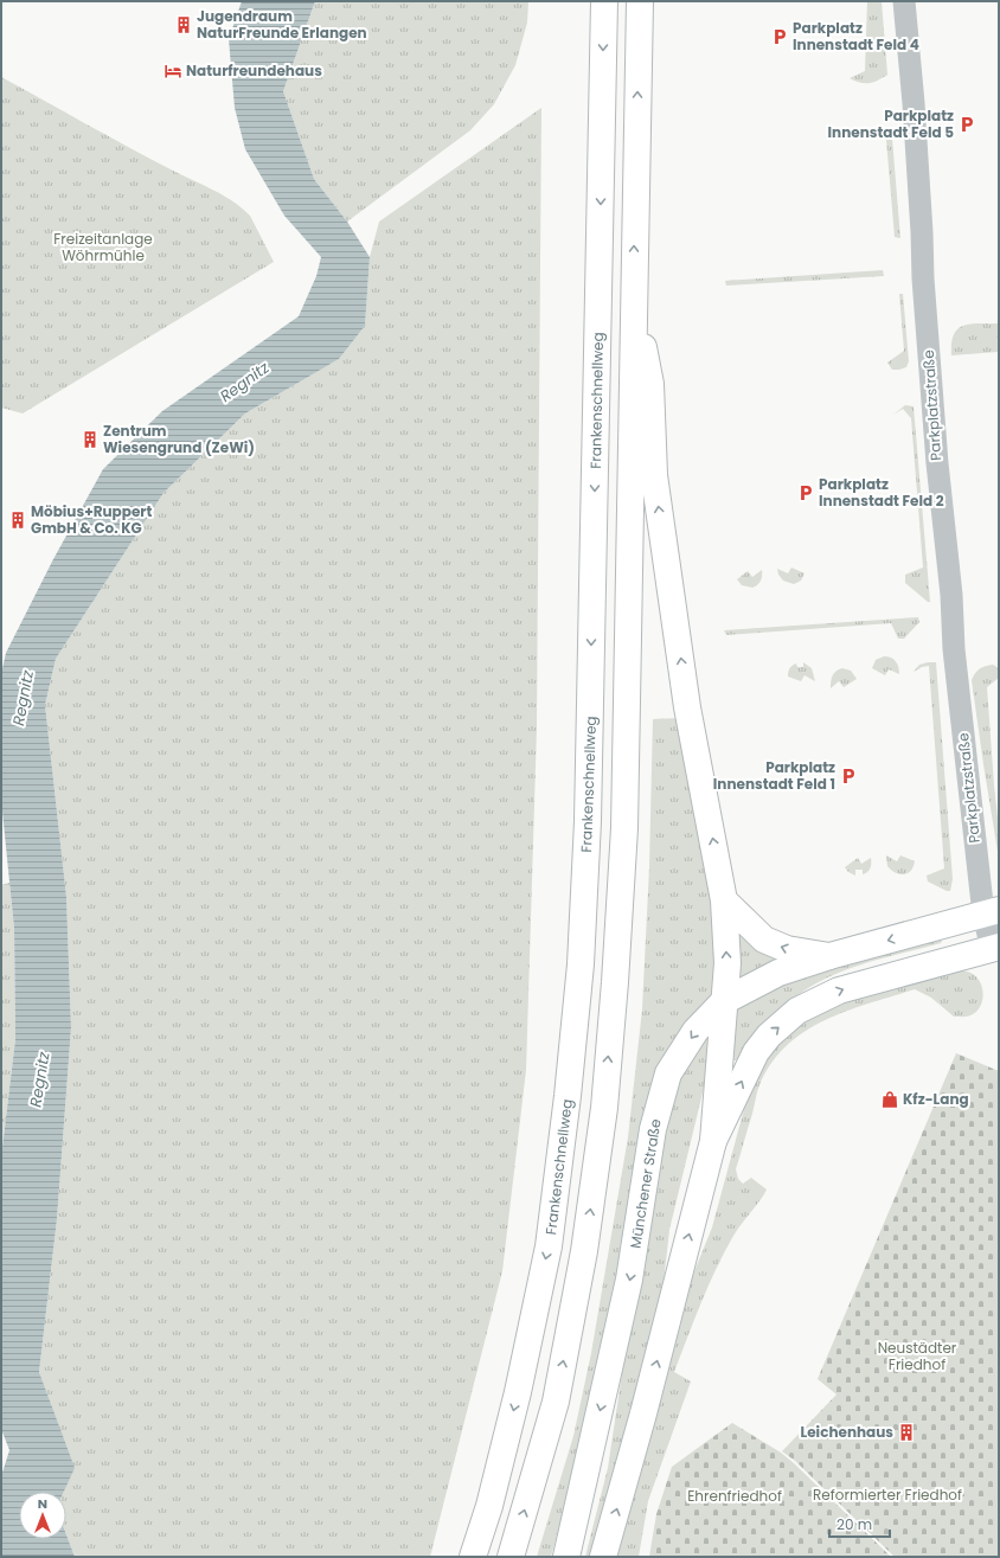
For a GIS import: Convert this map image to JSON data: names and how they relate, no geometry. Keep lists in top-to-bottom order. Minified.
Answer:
{"streets":{"main road":["Frankenschnellweg","Münchener Straße"],"street":["Parkplatzstraße"]},"crossings":[["Parkplatzstraße","Münchener Straße"]],"water":["Regnitz"],"parks":["Freizeitanlage Wöhrmühle","Neustädter Friedhof","Reformierter Friedhof","Ehrenfriedhof"],"places":{"building":["Jugendraum NaturFreunde Erlangen","Zentrum Wiesengrund (ZeWi)","Möbius+Ruppert GmbH & Co. KG","Leichenhaus"],"parking":["Parkplatz Innenstadt Feld 4","Parkplatz Innenstadt Feld 5","Parkplatz Innenstadt Feld 2","Parkplatz Innenstadt Feld 1"],"hotel":["Naturfreundehaus"],"shop":["Kfz-Lang"]},"scale_bar":"20 m","north":"top"}
